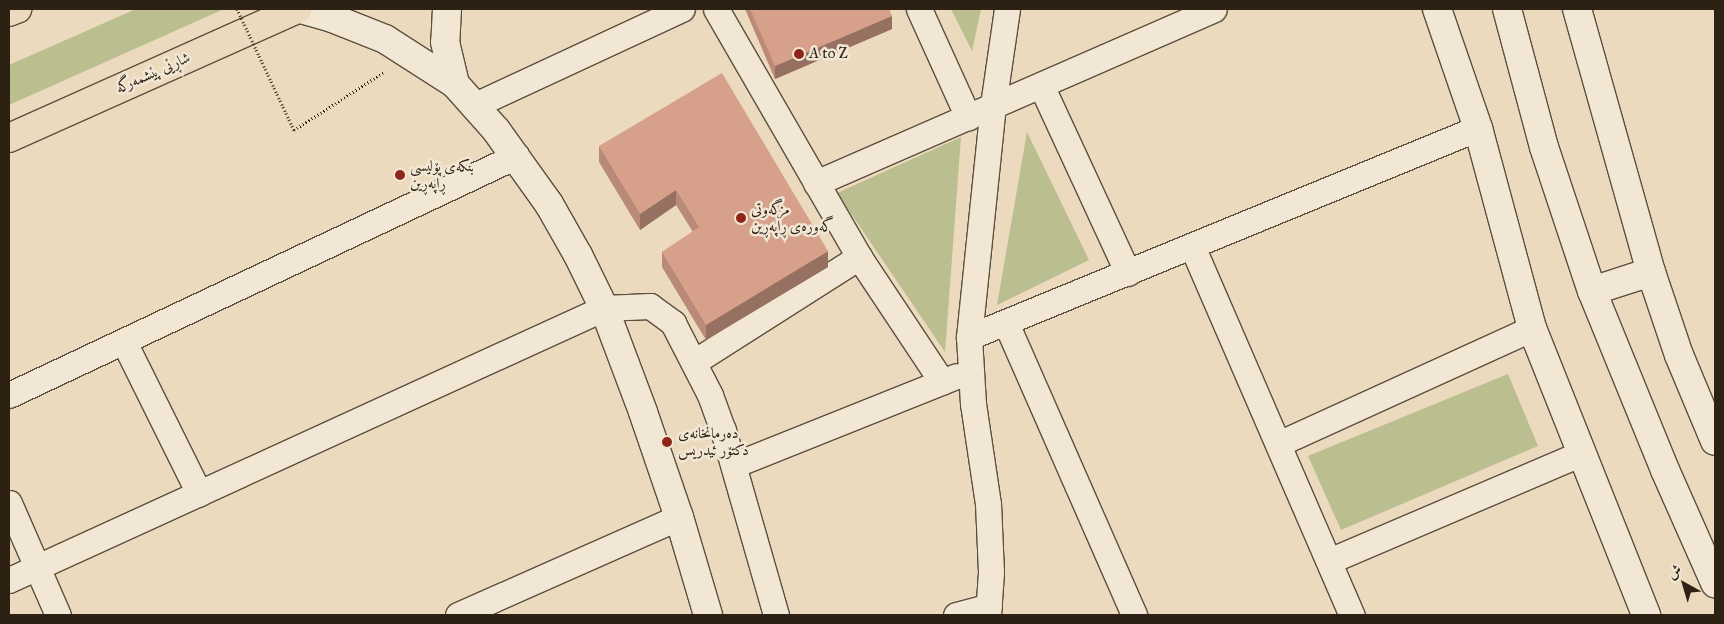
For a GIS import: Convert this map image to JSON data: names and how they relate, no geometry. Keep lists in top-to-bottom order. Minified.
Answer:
{"streets":{"highway":["شاڕێی پێشمەرگە"]},"places":["A to Z","بنکەی پۆلیسی ڕاپەڕین","مزگەوتی گەورەی ڕاپەڕین","دەرمانخانەی دکتۆر ئیدریس"],"north":"top left"}
